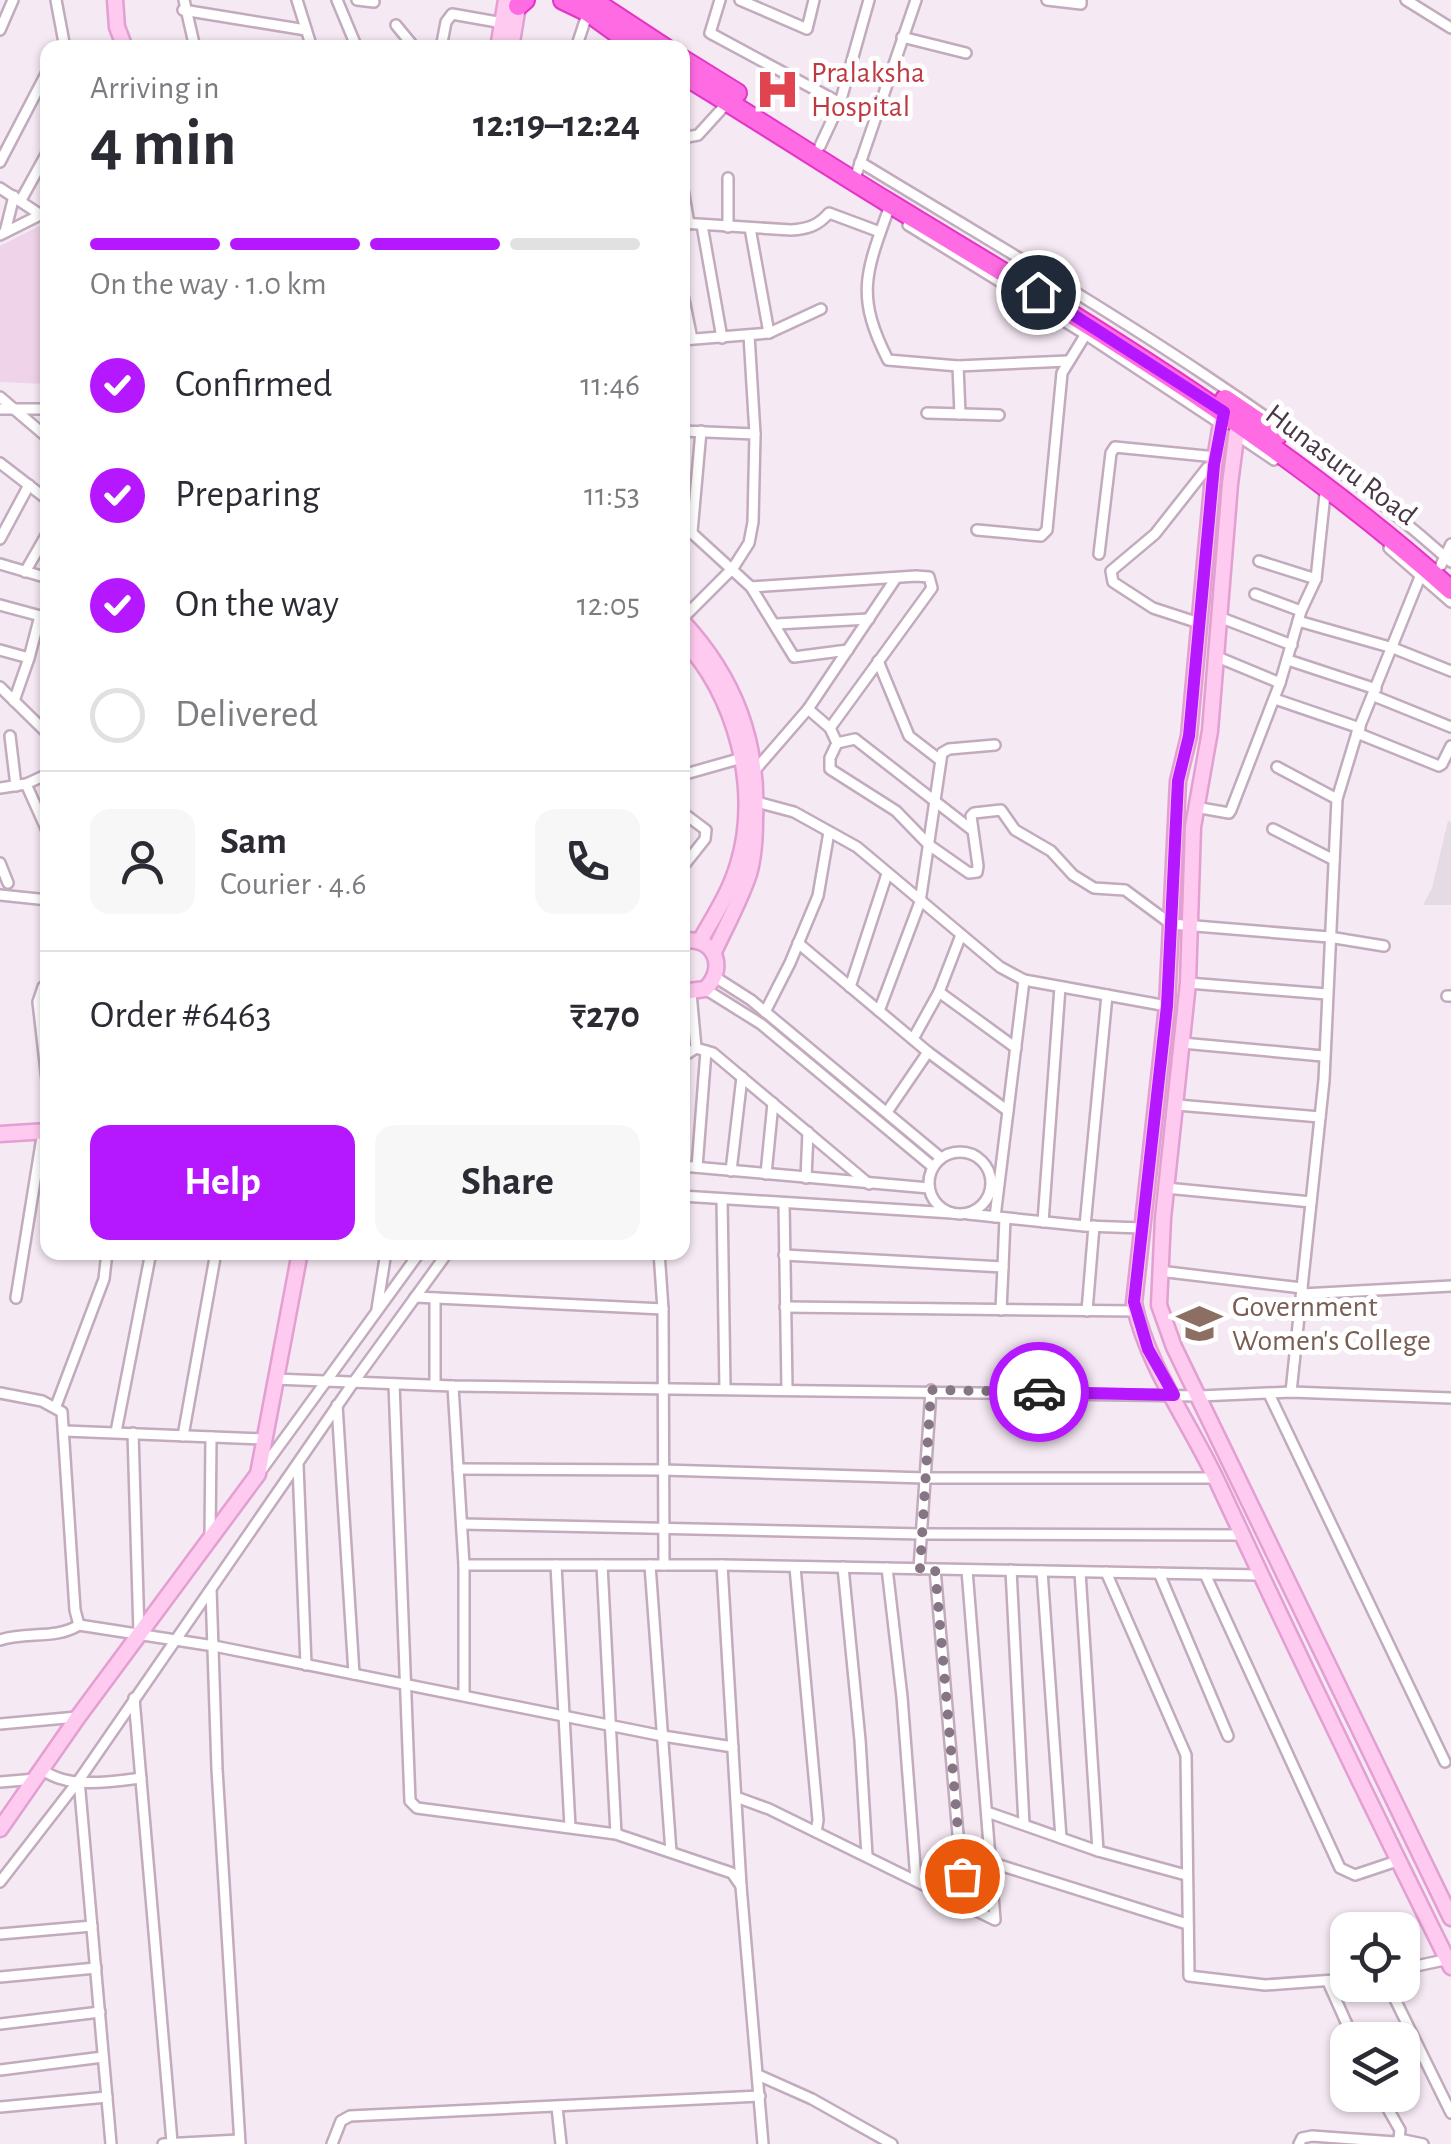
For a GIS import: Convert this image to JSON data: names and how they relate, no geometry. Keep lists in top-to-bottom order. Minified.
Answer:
{"streets":{"highway":["Hunasuru Road"]},"places":{"hospital":["Pralaksha Hospital"],"school or university":["Government Women's College"]},"page":{"heading":["4 min","Arriving in","12:19–12:24"],"panel":["Sam","Courier · 4.6","Order #6463","₹270"],"bar":"On the way · 1.0 km","list":[["Confirmed","11:46"],["Preparing","11:53"],["On the way","12:05"],"Delivered"],"buttons":["Help","Share"]}}
